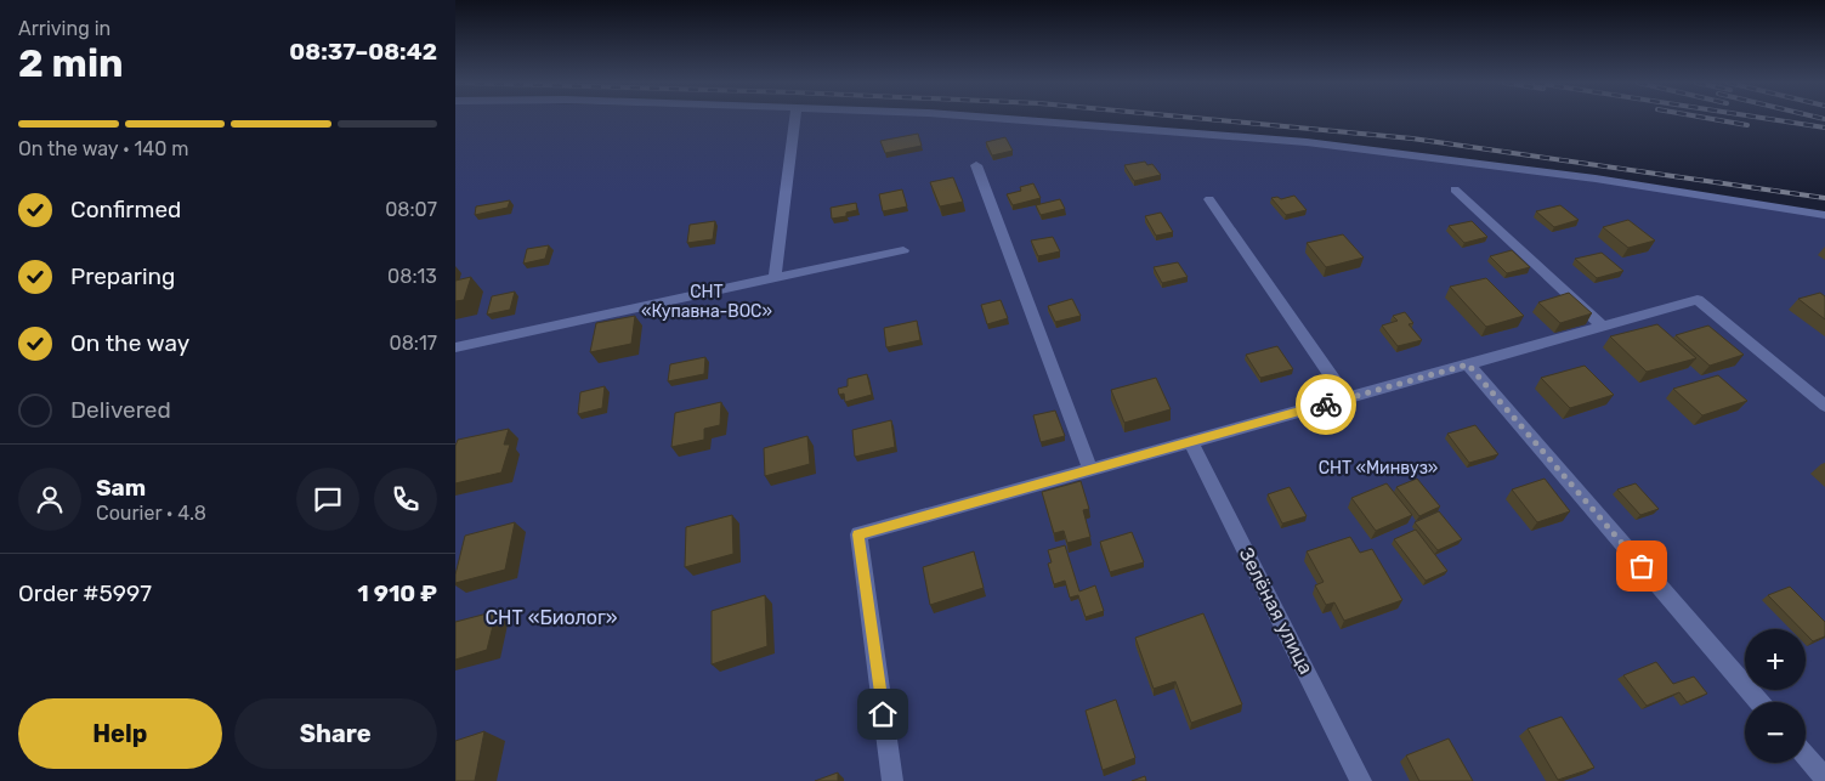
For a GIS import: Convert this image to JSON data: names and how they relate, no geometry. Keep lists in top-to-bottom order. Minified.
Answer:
{"streets":{"street":["Зелёная улица"]},"parks":["СНТ «Купавна-ВОС»","СНТ «Минвуз»","СНТ «Биолог»"],"page":{"heading":["2 min","Arriving in","08:37–08:42"],"panel":["Sam","Courier · 4.8","Order #5997","1 910 ₽"],"bar":"On the way · 140 m","list":[["Confirmed","08:07"],["Preparing","08:13"],["On the way","08:17"],"Delivered"],"map_buttons":["+","−"],"buttons":["Help","Share"]}}
